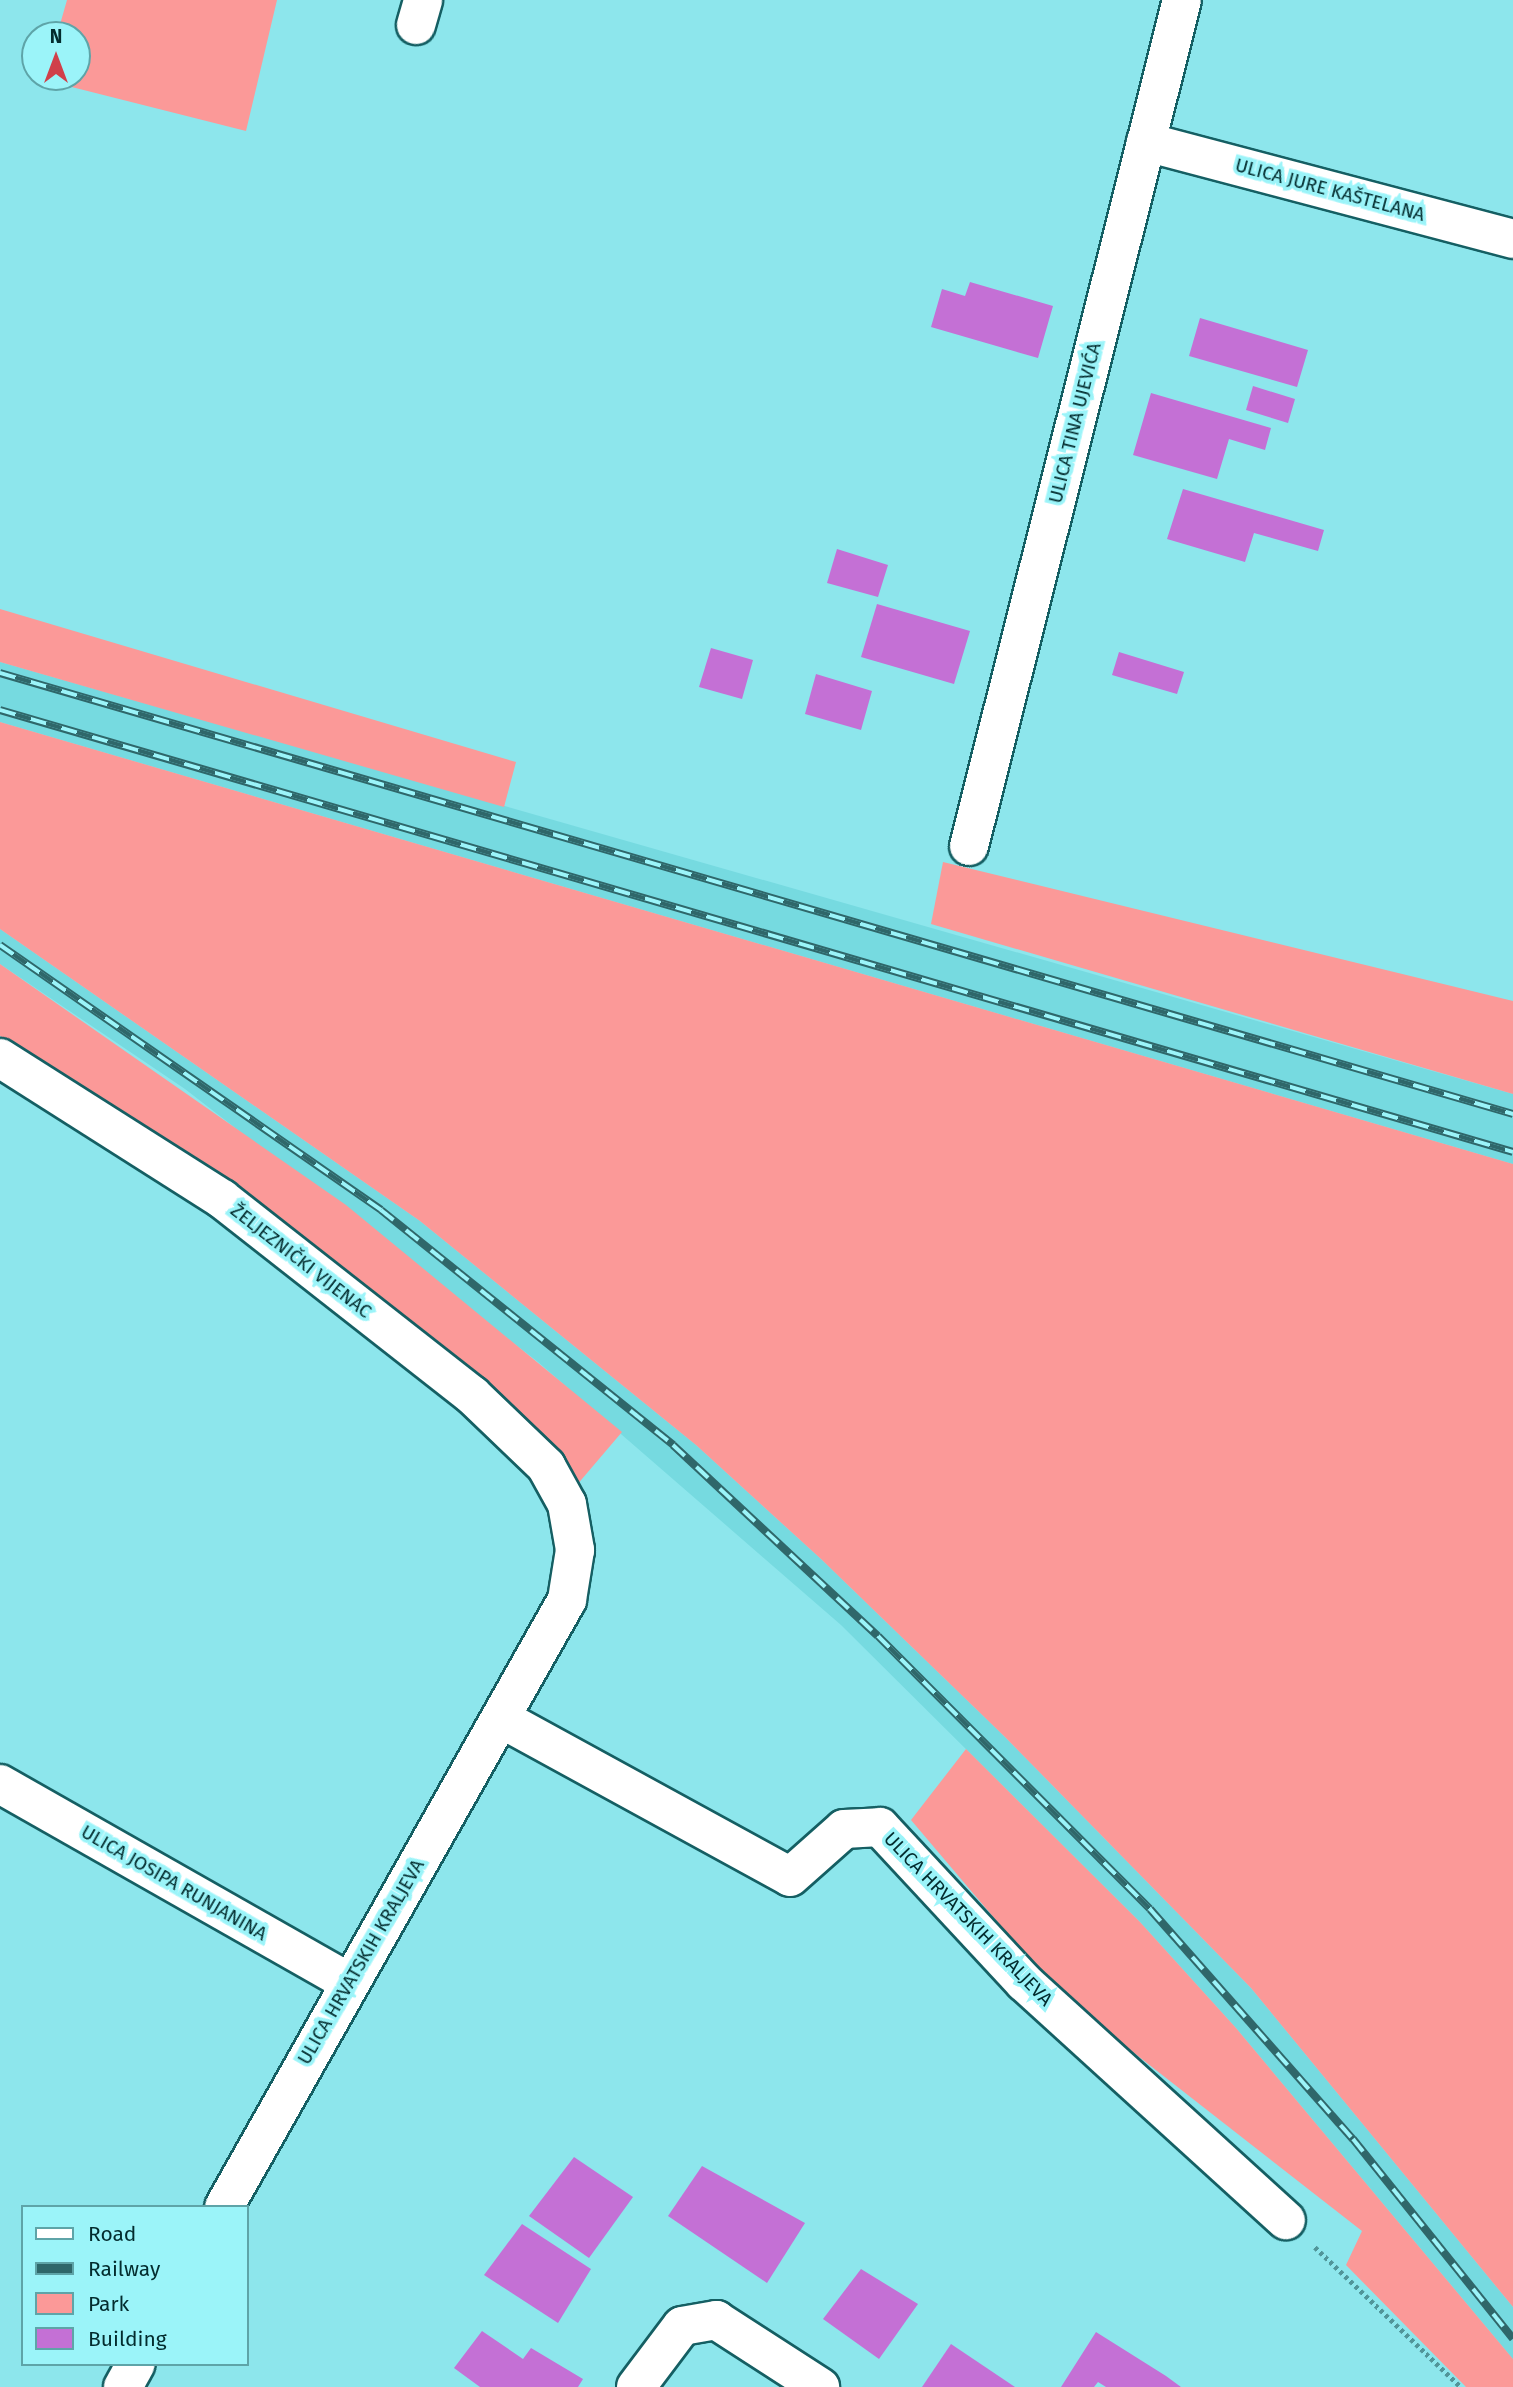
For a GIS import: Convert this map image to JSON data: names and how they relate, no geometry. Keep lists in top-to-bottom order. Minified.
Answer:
{"streets":{"street":["ULICA JURE KAŠTELANA","ULICA TINA UJEVIĆA","ŽELJEZNIČKI VIJENAC","ULICA JOSIPA RUNJANINA","ULICA HRVATSKIH KRALJEVA"]},"crossings":[["ULICA JURE KAŠTELANA","ULICA TINA UJEVIĆA"],["ŽELJEZNIČKI VIJENAC","ULICA HRVATSKIH KRALJEVA"],["ULICA JOSIPA RUNJANINA","ULICA HRVATSKIH KRALJEVA"]],"legend":["Road","Railway","Park","Building"],"north":"top"}
